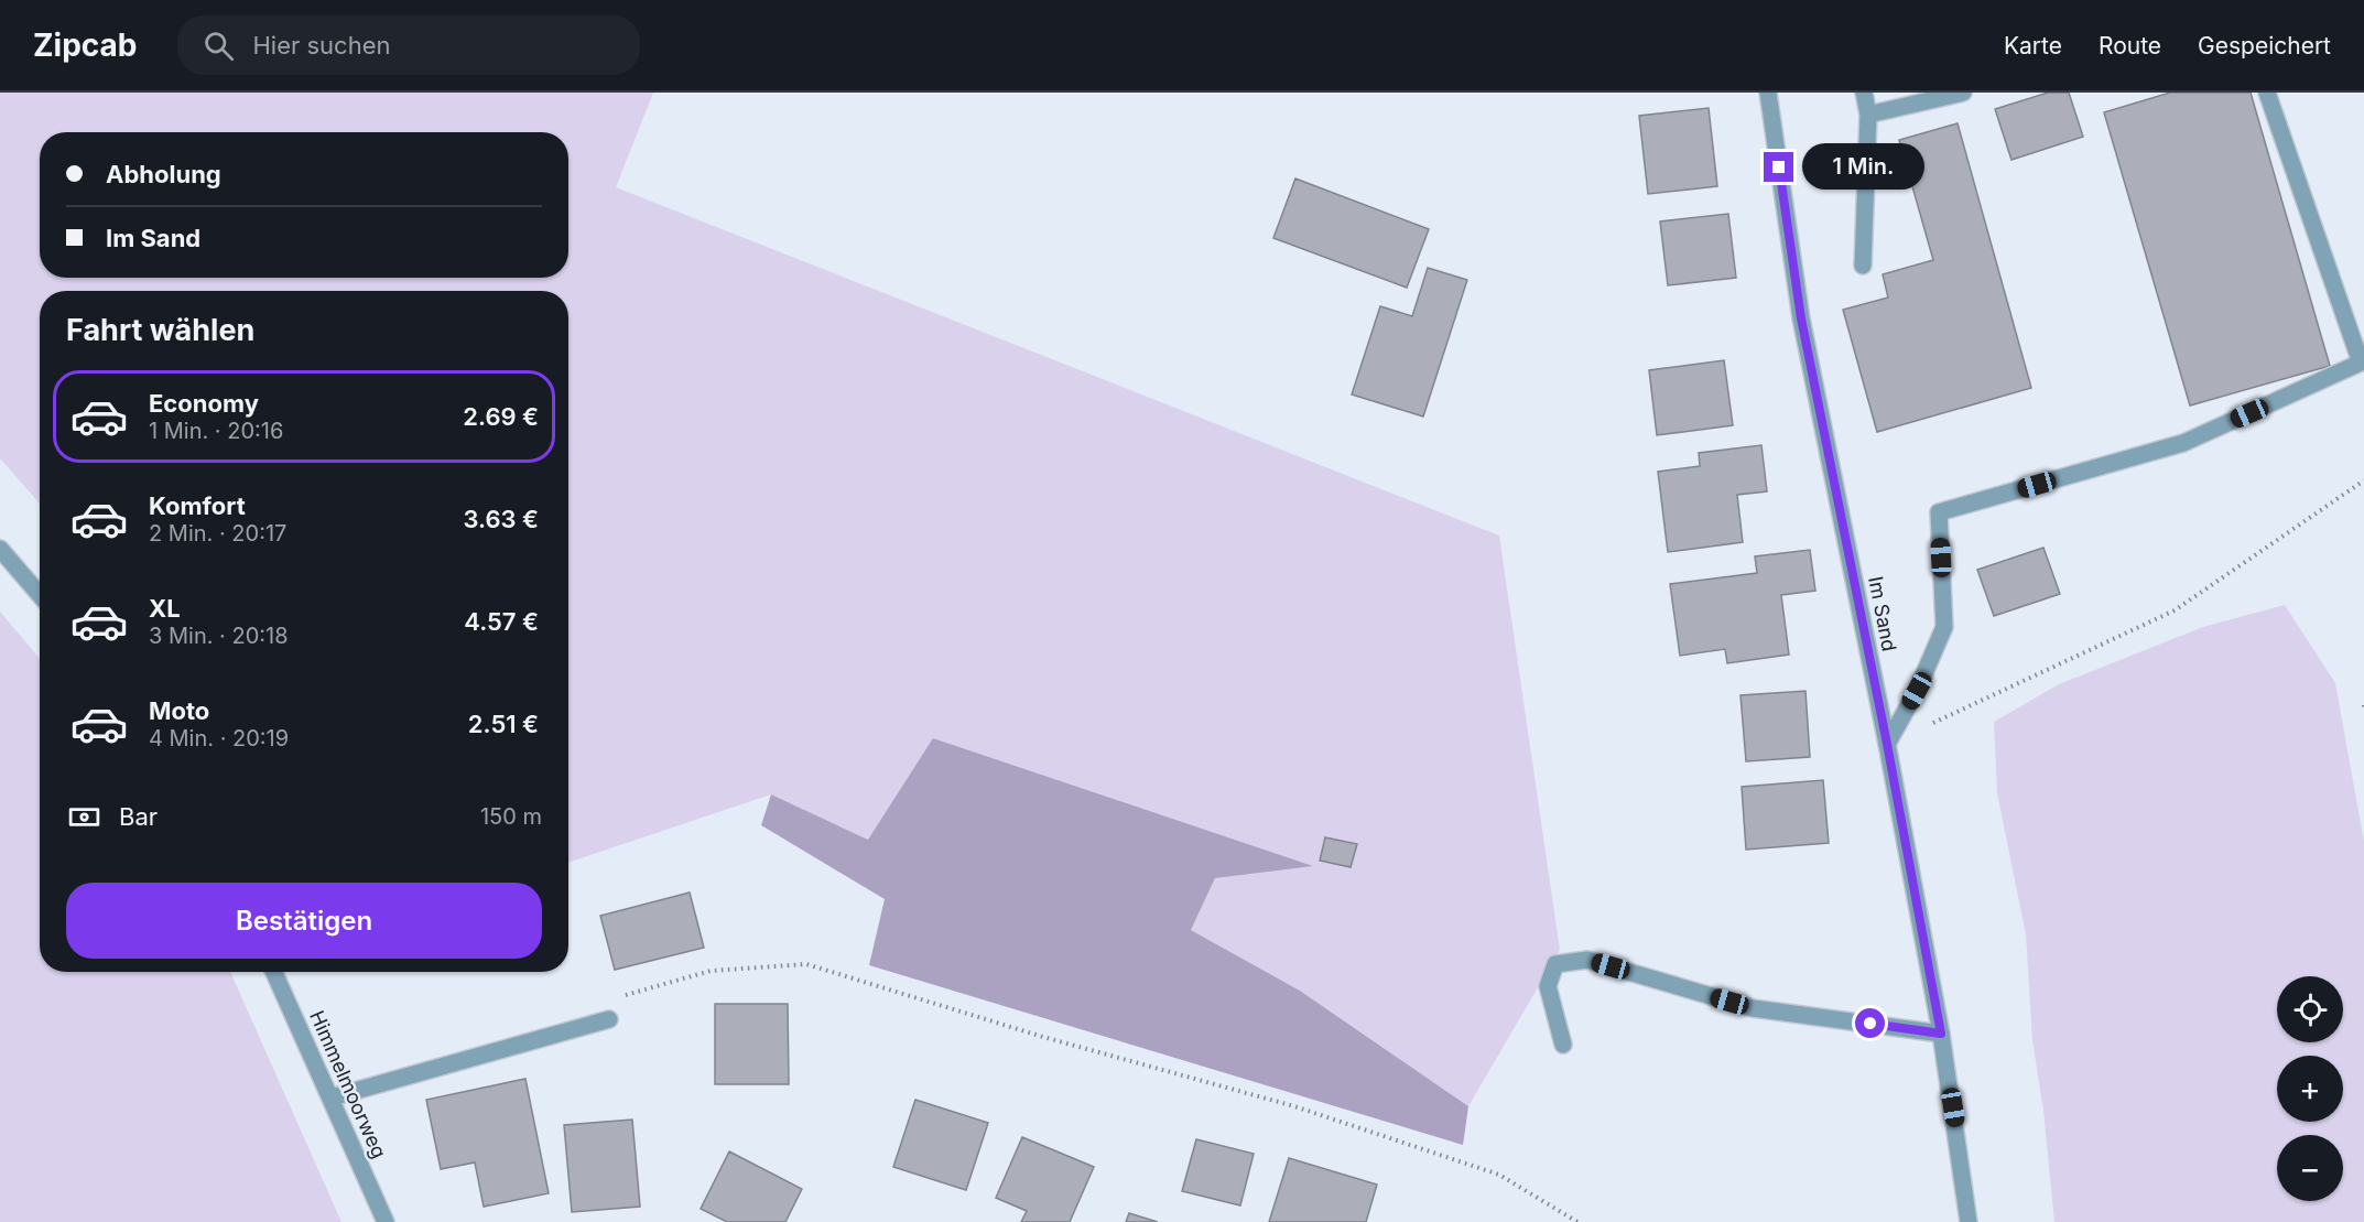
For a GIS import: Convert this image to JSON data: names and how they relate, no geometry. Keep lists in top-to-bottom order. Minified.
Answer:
{"streets":{"street":["Im Sand","Himmelmoorweg"]},"page":{"header":"Zipcab","search":"Hier suchen","nav":["Karte","Route","Gespeichert"],"banner":["Abholung","Im Sand"],"bubble":"1 Min.","heading":"Fahrt wählen","list":[{"name":"Economy","note":"1 Min. · 20:16","value":"2.69 €"},{"name":"Komfort","note":"2 Min. · 20:17","value":"3.63 €"},{"name":"XL","note":"3 Min. · 20:18","value":"4.57 €"},{"name":"Moto","note":"4 Min. · 20:19","value":"2.51 €"}],"pay":["Bar","150 m"],"buttons":"Bestätigen","map_buttons":["+","−"]}}
